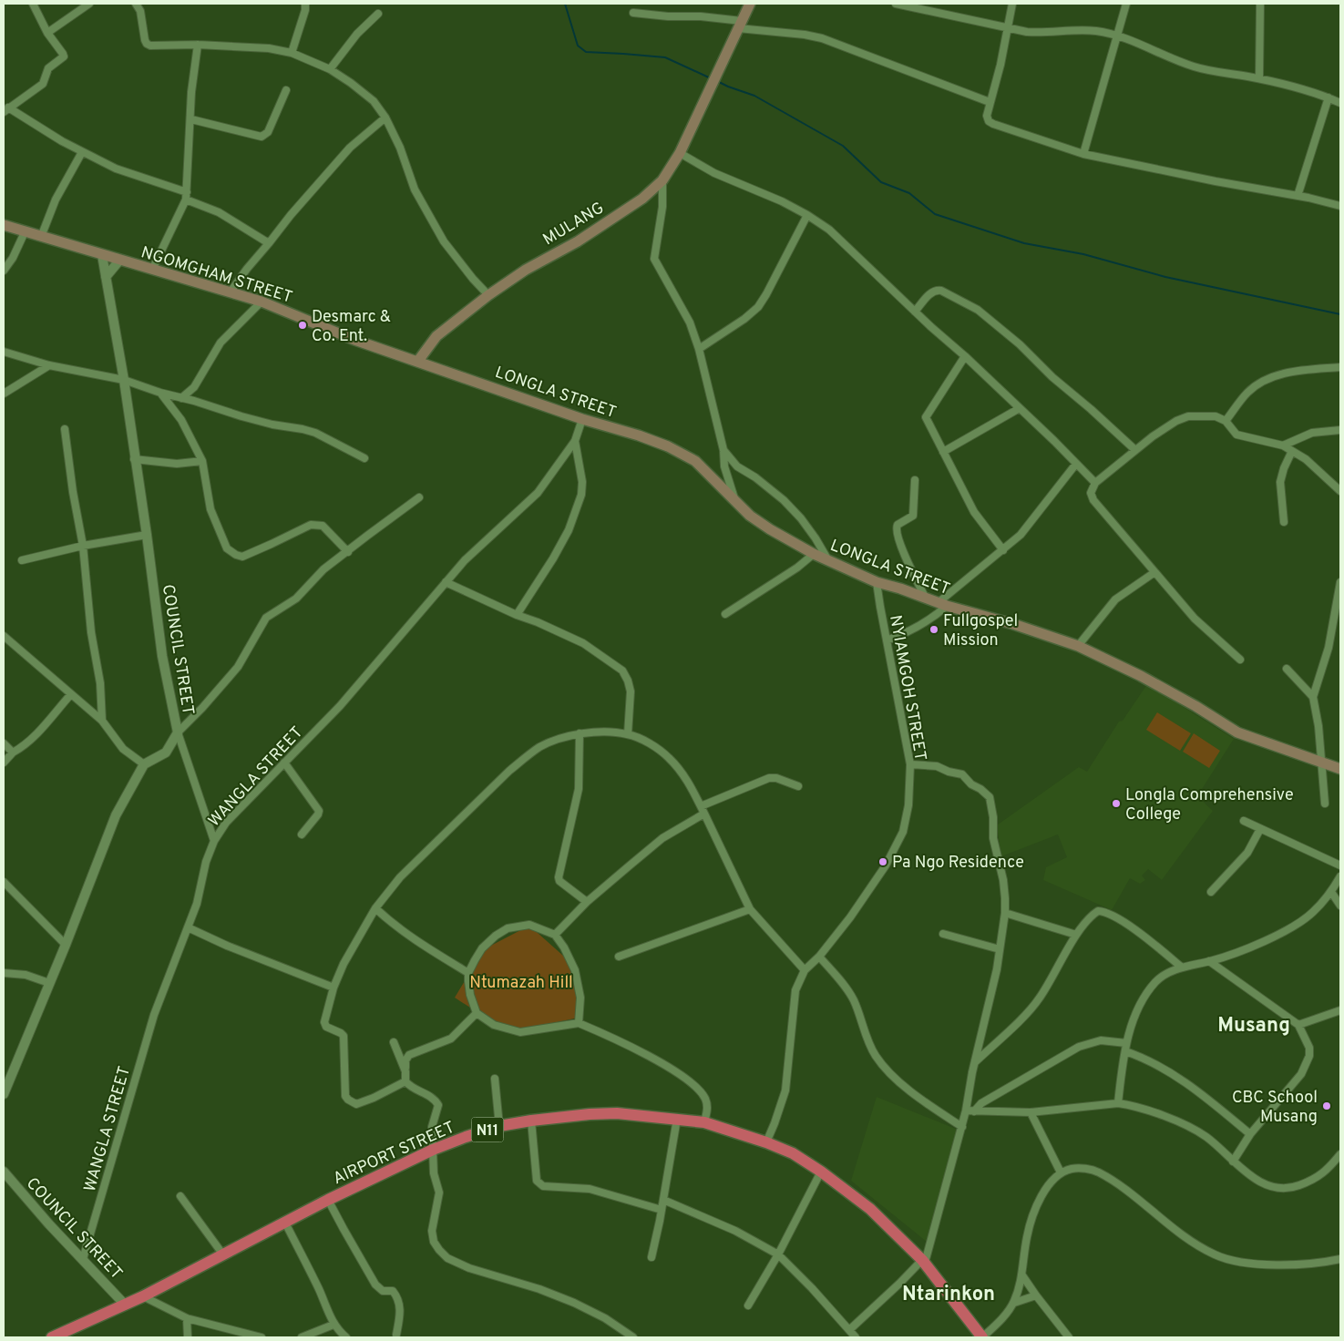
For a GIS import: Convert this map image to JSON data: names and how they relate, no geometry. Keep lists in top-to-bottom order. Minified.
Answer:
{"streets":{"highway":["N11","AIRPORT STREET"],"main road":["MULANG","NGOMGHAM STREET","LONGLA STREET"],"street":["COUNCIL STREET","NYIAMGOH STREET","WANGLA STREET"]},"crossings":[["MULANG","NGOMGHAM STREET"],["MULANG","LONGLA STREET"],["NGOMGHAM STREET","LONGLA STREET"],["NGOMGHAM STREET","COUNCIL STREET"],["LONGLA STREET","NYIAMGOH STREET"],["LONGLA STREET","WANGLA STREET"],["COUNCIL STREET","WANGLA STREET"],["COUNCIL STREET","AIRPORT STREET"],["NYIAMGOH STREET","AIRPORT STREET"],["N11","AIRPORT STREET"]],"districts":["Musang","Ntarinkon"],"parks":["Ntumazah Hill"],"places":["Desmarc & Co. Ent.","Fullgospel Mission","Longla Comprehensive College","Pa Ngo Residence","CBC School Musang"]}
